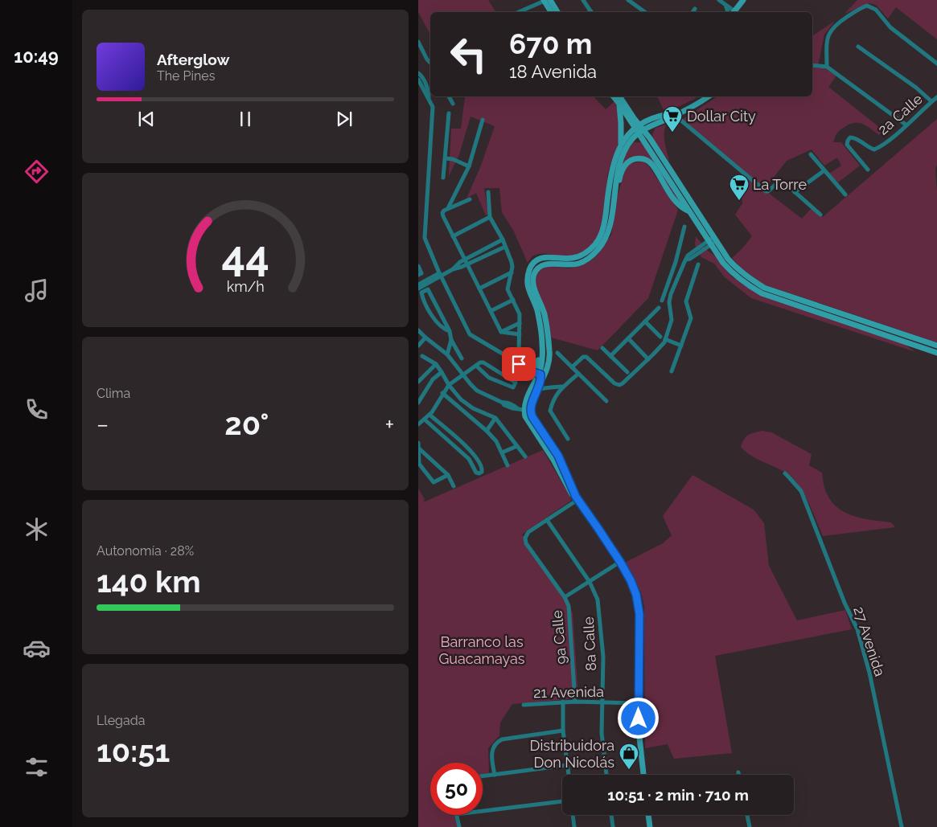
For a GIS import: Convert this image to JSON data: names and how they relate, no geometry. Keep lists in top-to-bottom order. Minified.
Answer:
{"streets":{"street":["2a Calle","9a Calle","27 Avenida","8a Calle","21 Avenida"]},"crossings":[["9a Calle","8a Calle"],["9a Calle","21 Avenida"],["8a Calle","21 Avenida"]],"parks":["Barranco las Guacamayas"],"places":{"supermarket":["Dollar City","La Torre"],"shop":["Distribuidora Don Nicolás"]},"page":{"tabs":"10:49","turn":["670 m","18 Avenida"],"song":["Afterglow","The Pines"],"tile":["Clima",["Autonomía · 28%","140 km"],["Llegada","10:51"]],"heat":["−","20°","+"],"limit":"50","trip":"10:51 · 2 min · 710 m","gauge":["44","km/h"]}}
